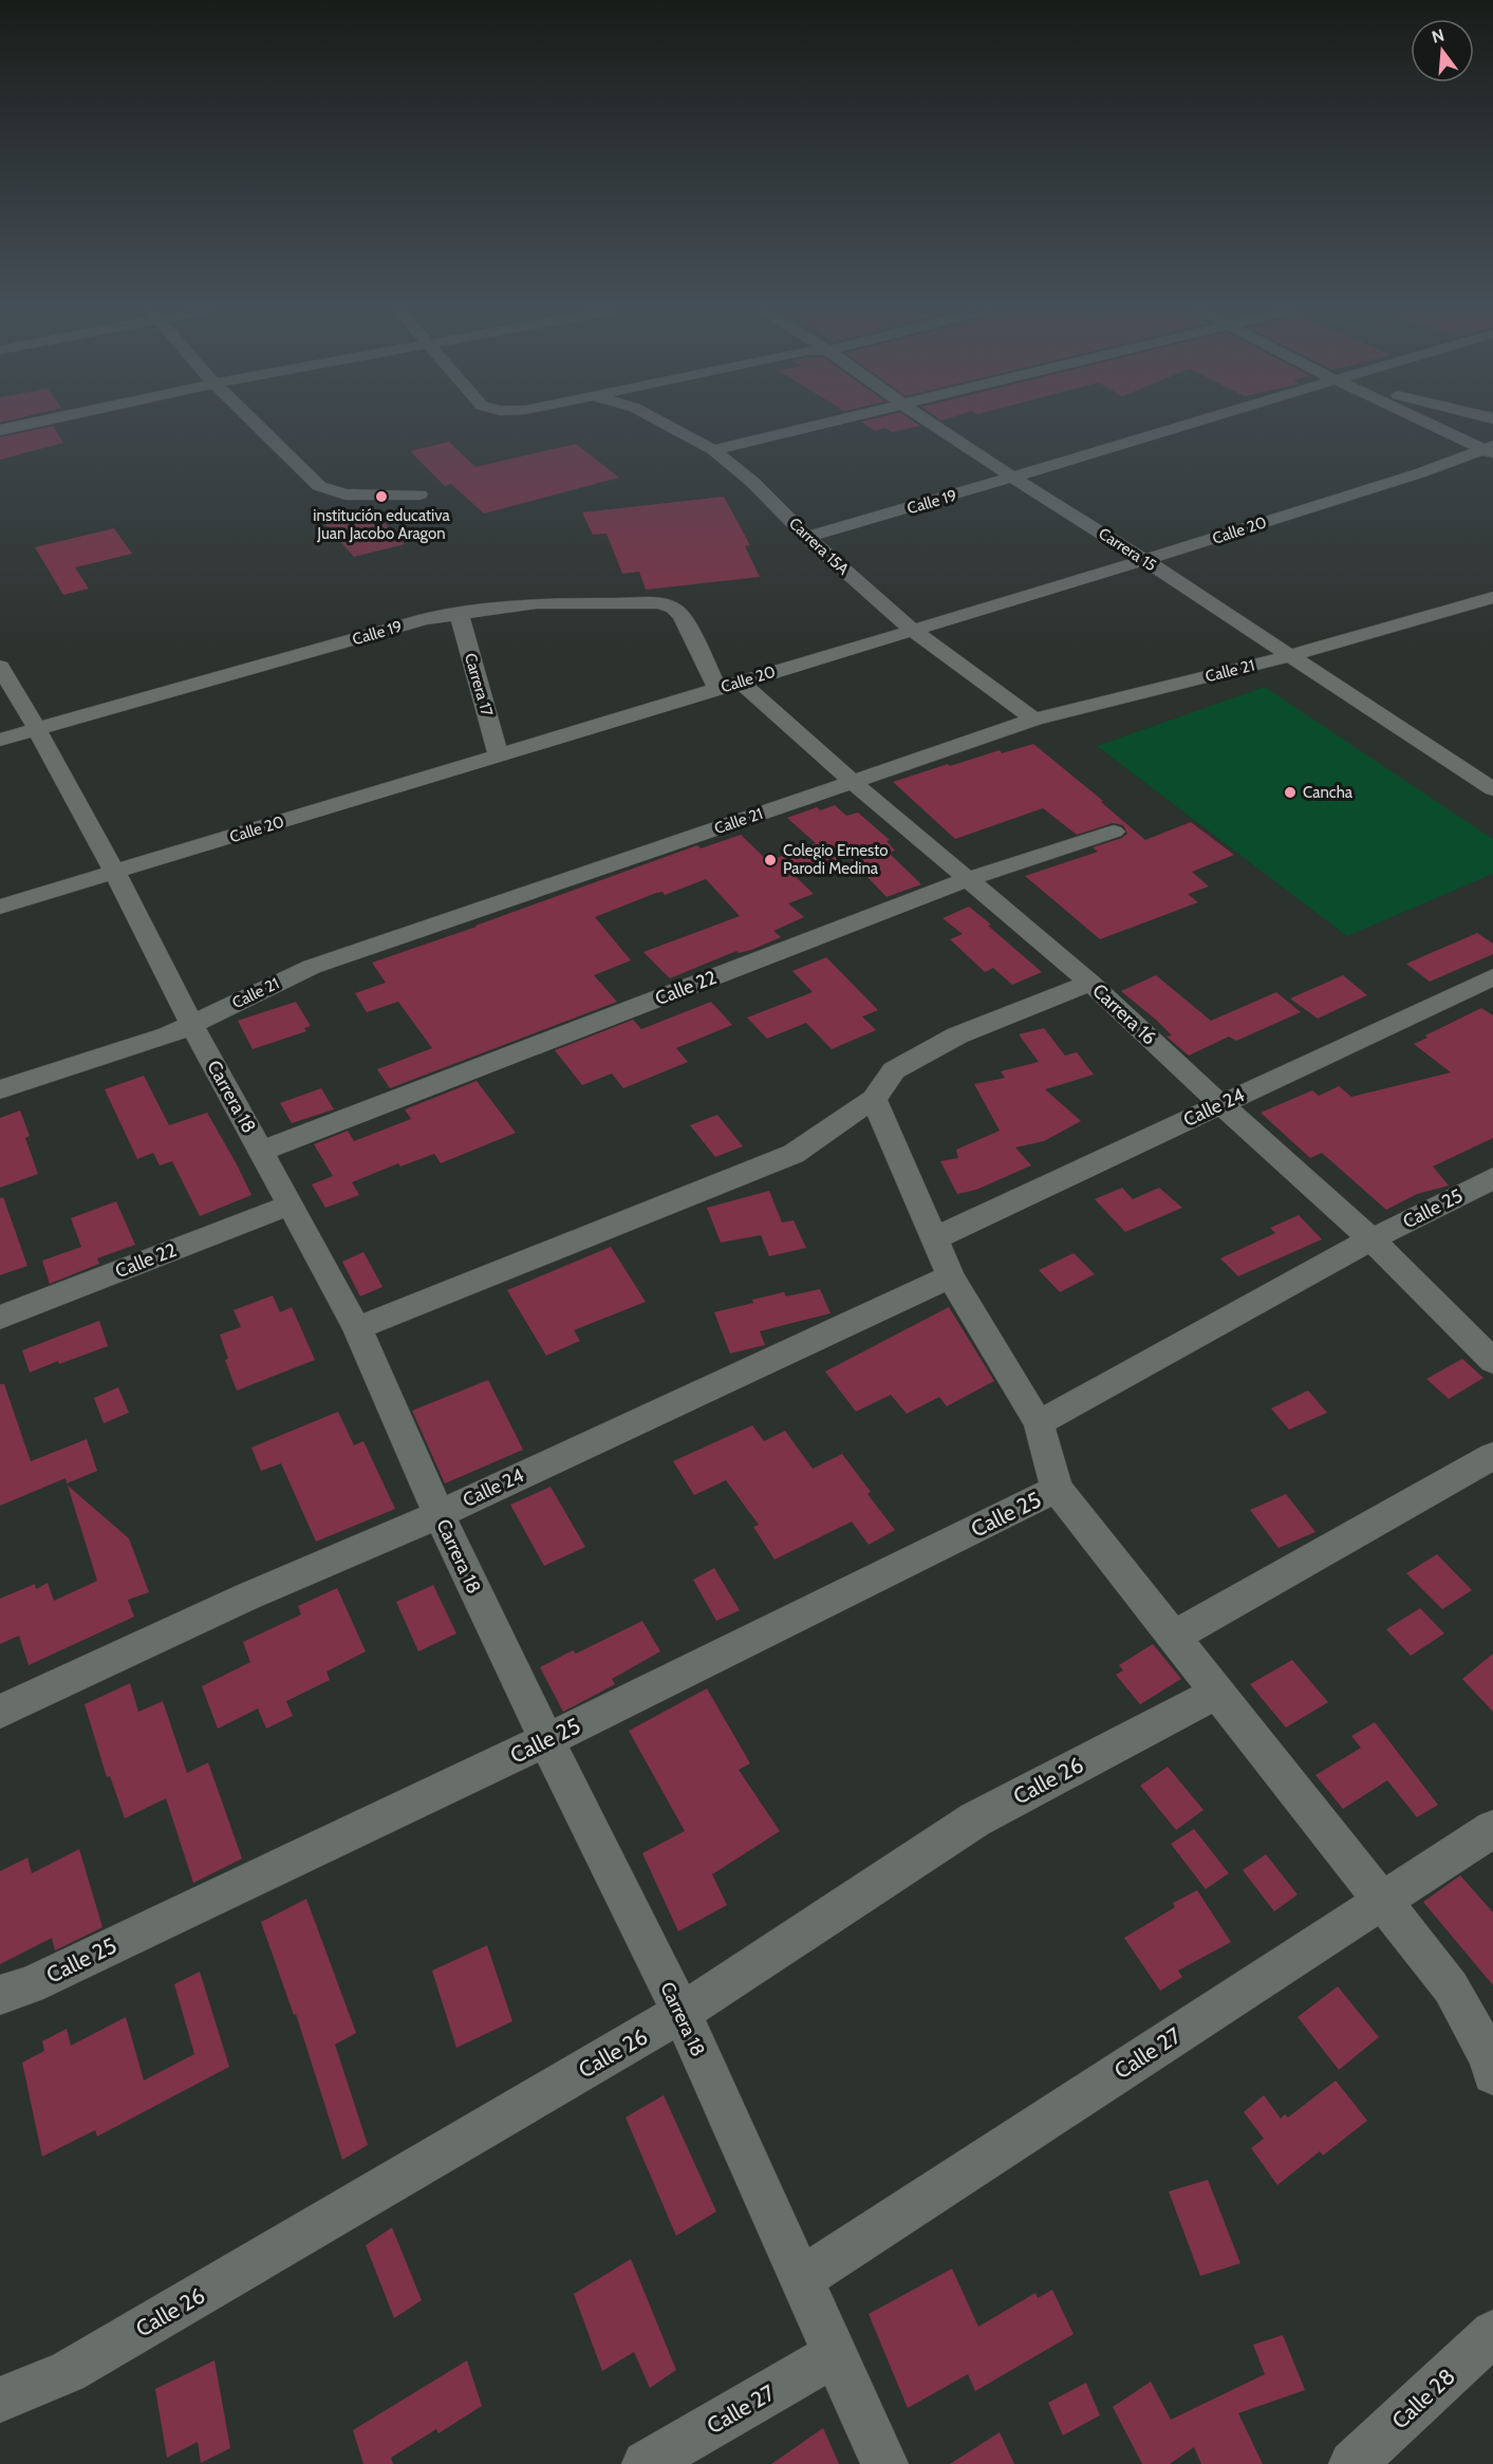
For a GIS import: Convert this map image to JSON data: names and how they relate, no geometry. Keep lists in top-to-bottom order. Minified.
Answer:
{"streets":{"street":["Calle 19","Calle 20","Carrera 15A","Carrera 15","Calle 21","Carrera 17","Calle 22","Carrera 16","Carrera 18","Calle 24","Calle 25","Calle 26","Calle 27","Calle 28"]},"crossings":[["Calle 19","Calle 20"],["Calle 19","Carrera 15A"],["Calle 19","Carrera 15"],["Calle 19","Carrera 17"],["Calle 19","Carrera 18"],["Calle 20","Carrera 15A"],["Calle 20","Carrera 15"],["Calle 20","Carrera 17"],["Calle 20","Carrera 16"],["Calle 20","Carrera 18"],["Carrera 15A","Calle 21"],["Carrera 15","Calle 21"],["Calle 21","Carrera 16"],["Calle 21","Carrera 18"],["Calle 22","Carrera 16"],["Calle 22","Carrera 18"],["Carrera 16","Calle 24"],["Carrera 16","Calle 25"],["Carrera 18","Calle 24"],["Carrera 18","Calle 25"],["Carrera 18","Calle 26"],["Carrera 18","Calle 27"]],"places":["institución educativa Juan Jacobo Aragon","Cancha","Colegio Ernesto Parodi Medina"],"north":"top"}
